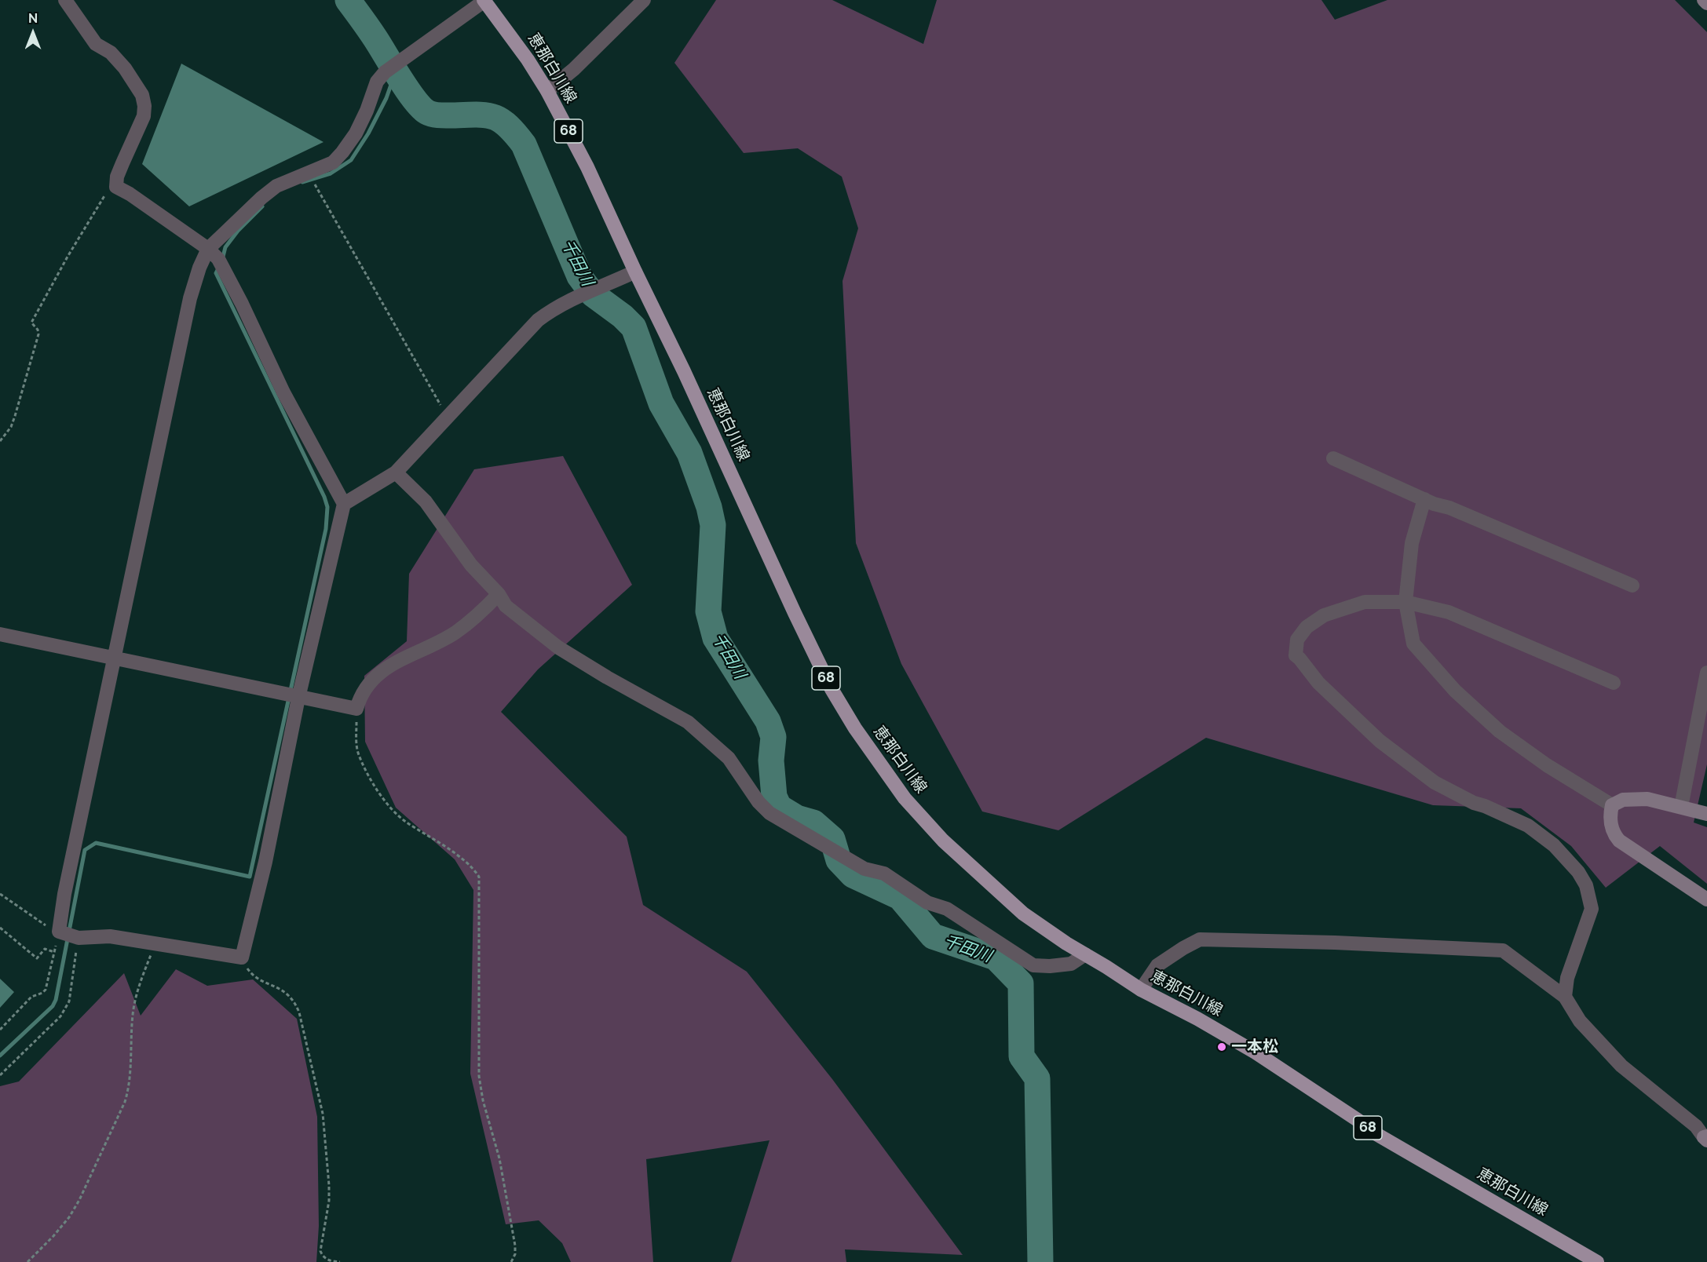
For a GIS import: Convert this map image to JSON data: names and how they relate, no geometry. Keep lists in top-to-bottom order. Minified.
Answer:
{"streets":{"main road":["恵那白川線","68"]},"water":["千田川"],"places":["一本松"],"north":"top"}
